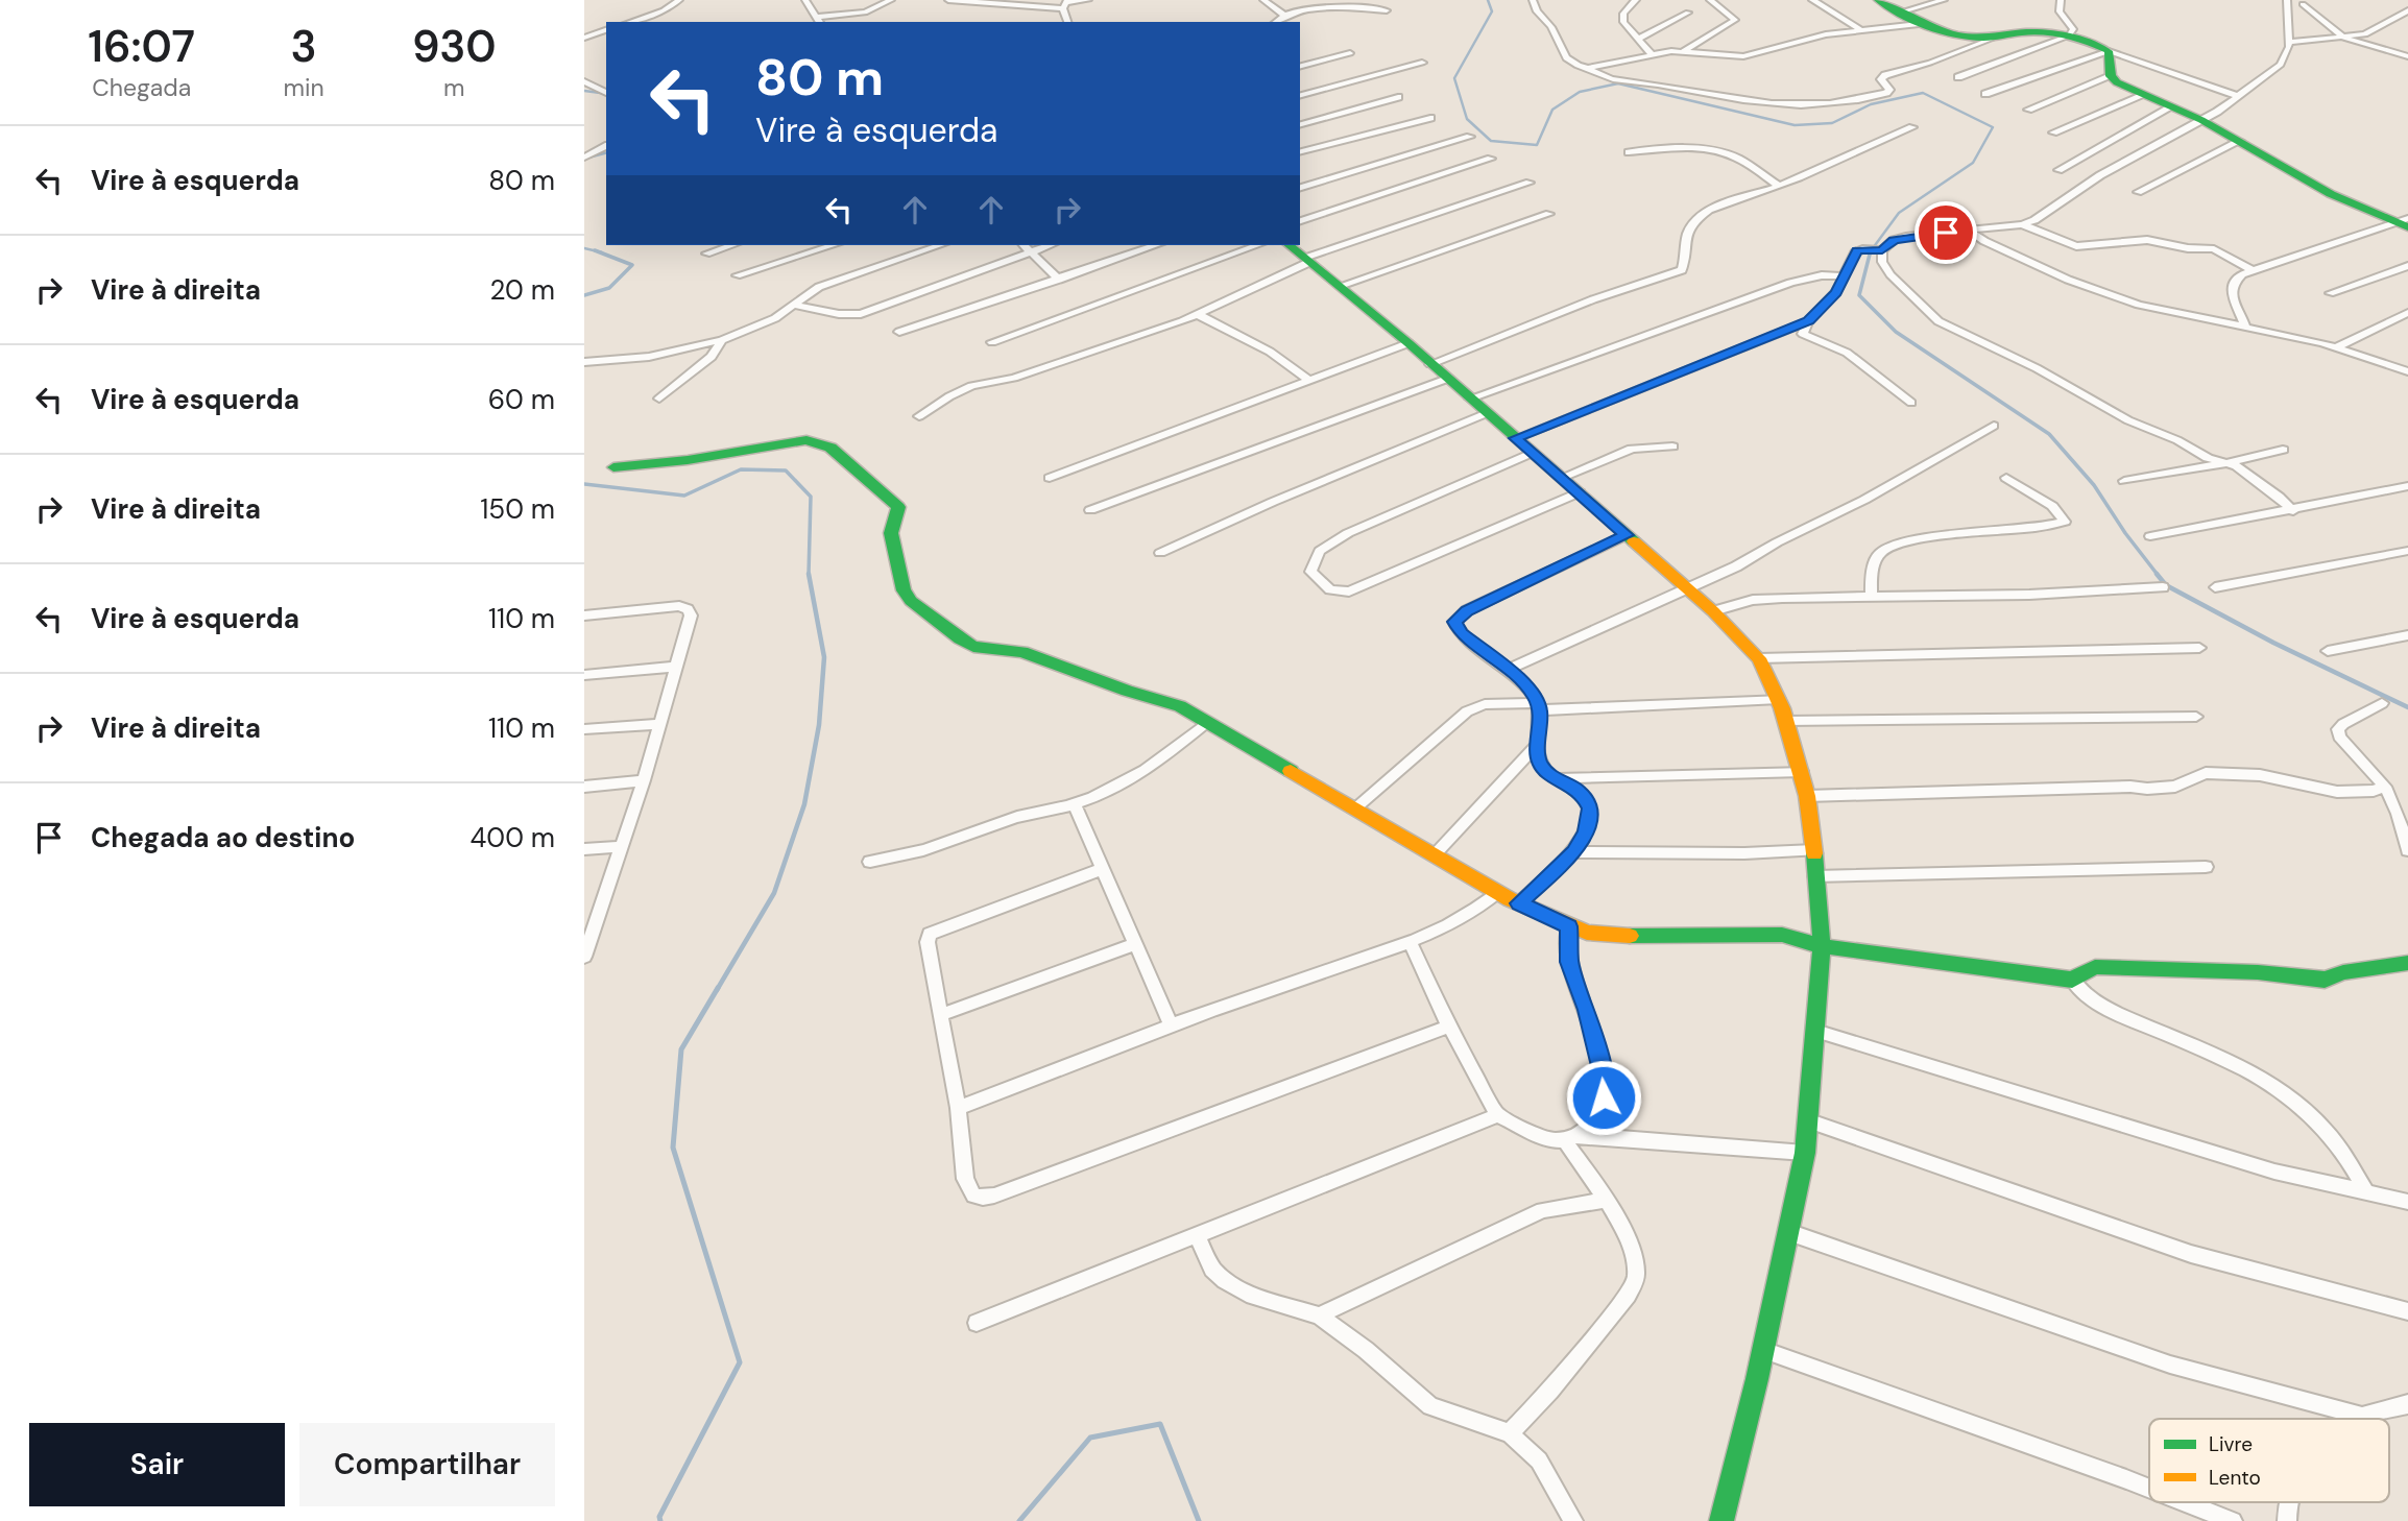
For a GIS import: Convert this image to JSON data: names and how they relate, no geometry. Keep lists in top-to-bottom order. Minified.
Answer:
{"legend":["Livre","Lento"],"page":{"eta":["16:07","Chegada","3","min","930","m"],"turn":["80 m","Vire à esquerda"],"list":[{"name":"Vire à esquerda","value":"80 m"},{"name":"Vire à direita","value":"20 m"},{"name":"Vire à esquerda","value":"60 m"},{"name":"Vire à direita","value":"150 m"},{"name":"Vire à esquerda","value":"110 m"},{"name":"Vire à direita","value":"110 m"},{"name":"Chegada ao destino","value":"400 m"}],"buttons":["Sair","Compartilhar"]}}
